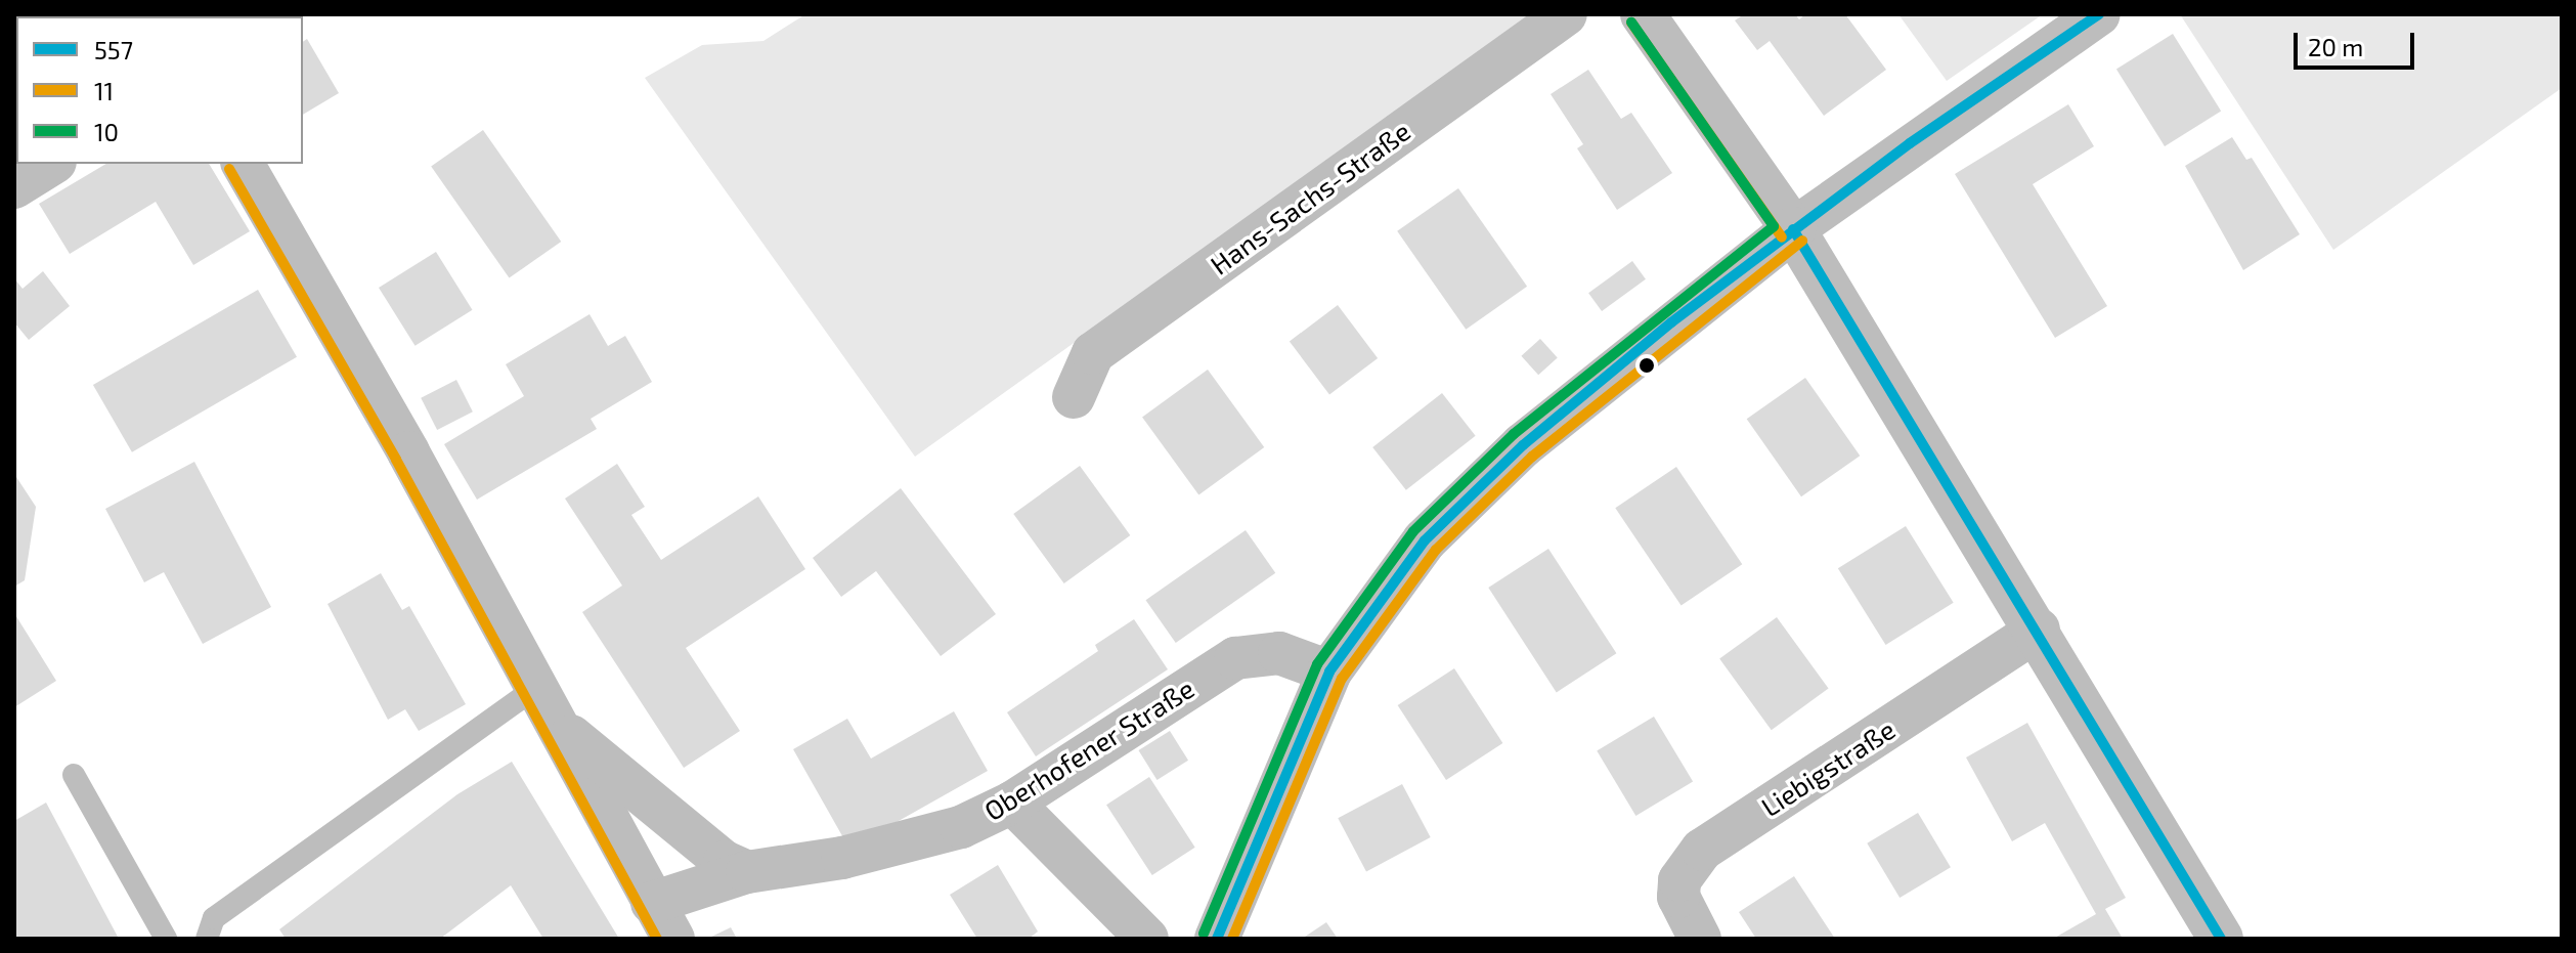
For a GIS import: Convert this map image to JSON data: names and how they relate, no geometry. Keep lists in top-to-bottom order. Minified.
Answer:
{"streets":{"street":["Hans-Sachs-Straße","Oberhofener Straße","Liebigstraße"]},"lines":["transit line 557","transit line 11","transit line 10"],"legend":["557","11","10"],"scale_bar":"20 m"}
